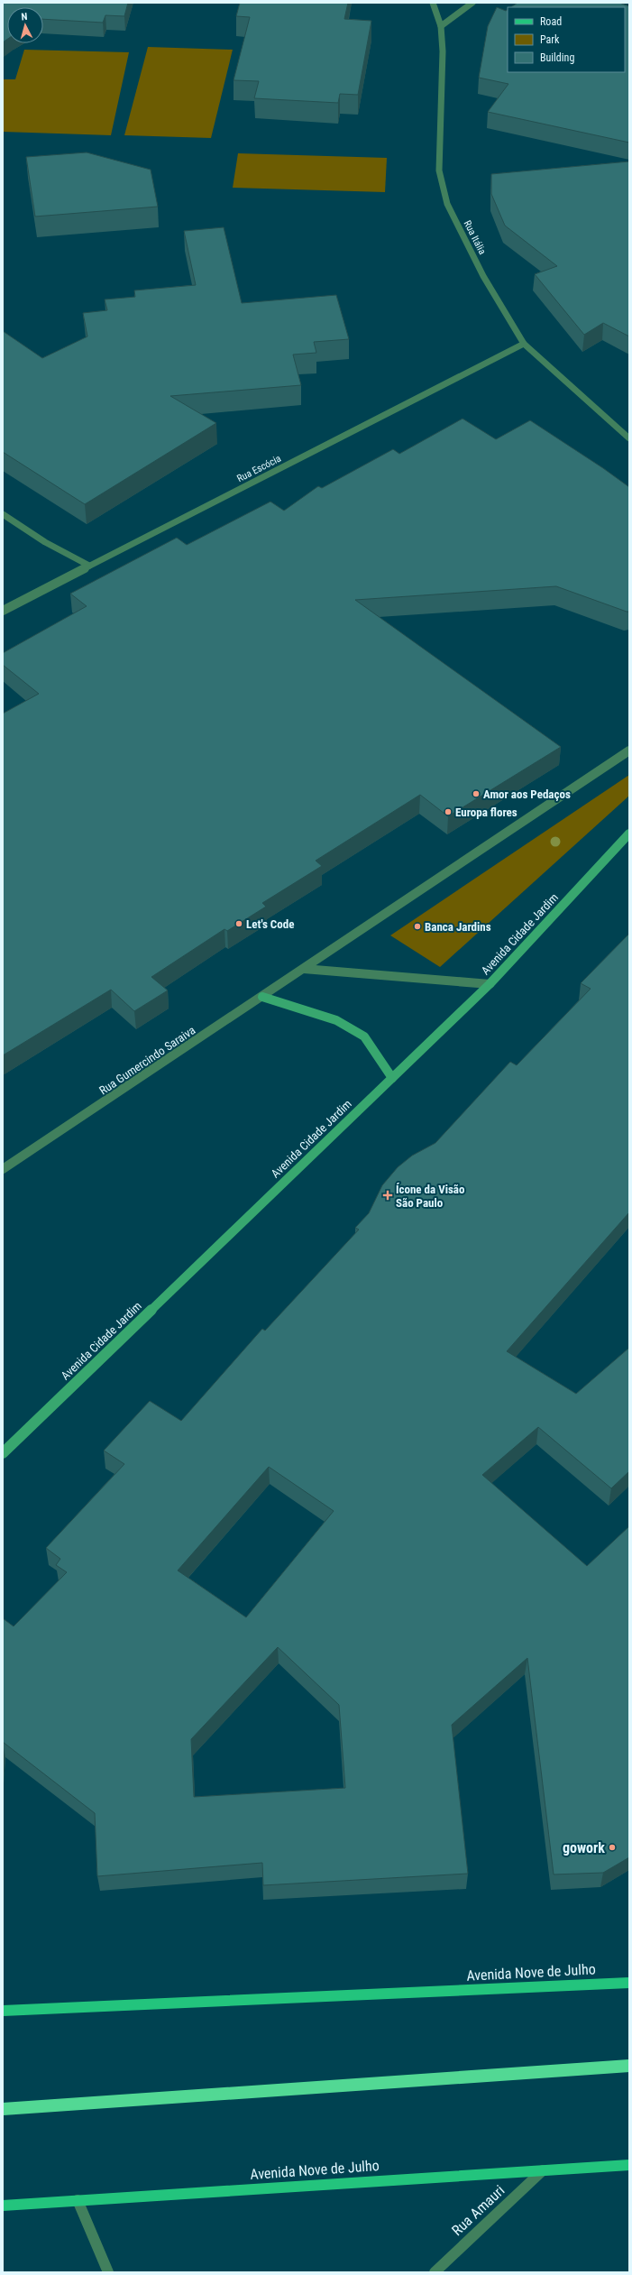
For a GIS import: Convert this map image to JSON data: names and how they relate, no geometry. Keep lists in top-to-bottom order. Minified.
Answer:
{"streets":{"main road":["Avenida Cidade Jardim","Avenida Nove de Julho"],"street":["Rua Itália","Rua Escócia","Rua Gumercindo Saraiva","Rua Amauri"]},"crossings":[["Rua Itália","Rua Escócia"],["Avenida Nove de Julho","Rua Amauri"]],"places":{"other":["Amor aos Pedaços","Europa flores","Let's Code","Banca Jardins","gowork"],"health":["Ícone da Visão São Paulo"]},"legend":["Road","Park","Building"],"north":"top"}
